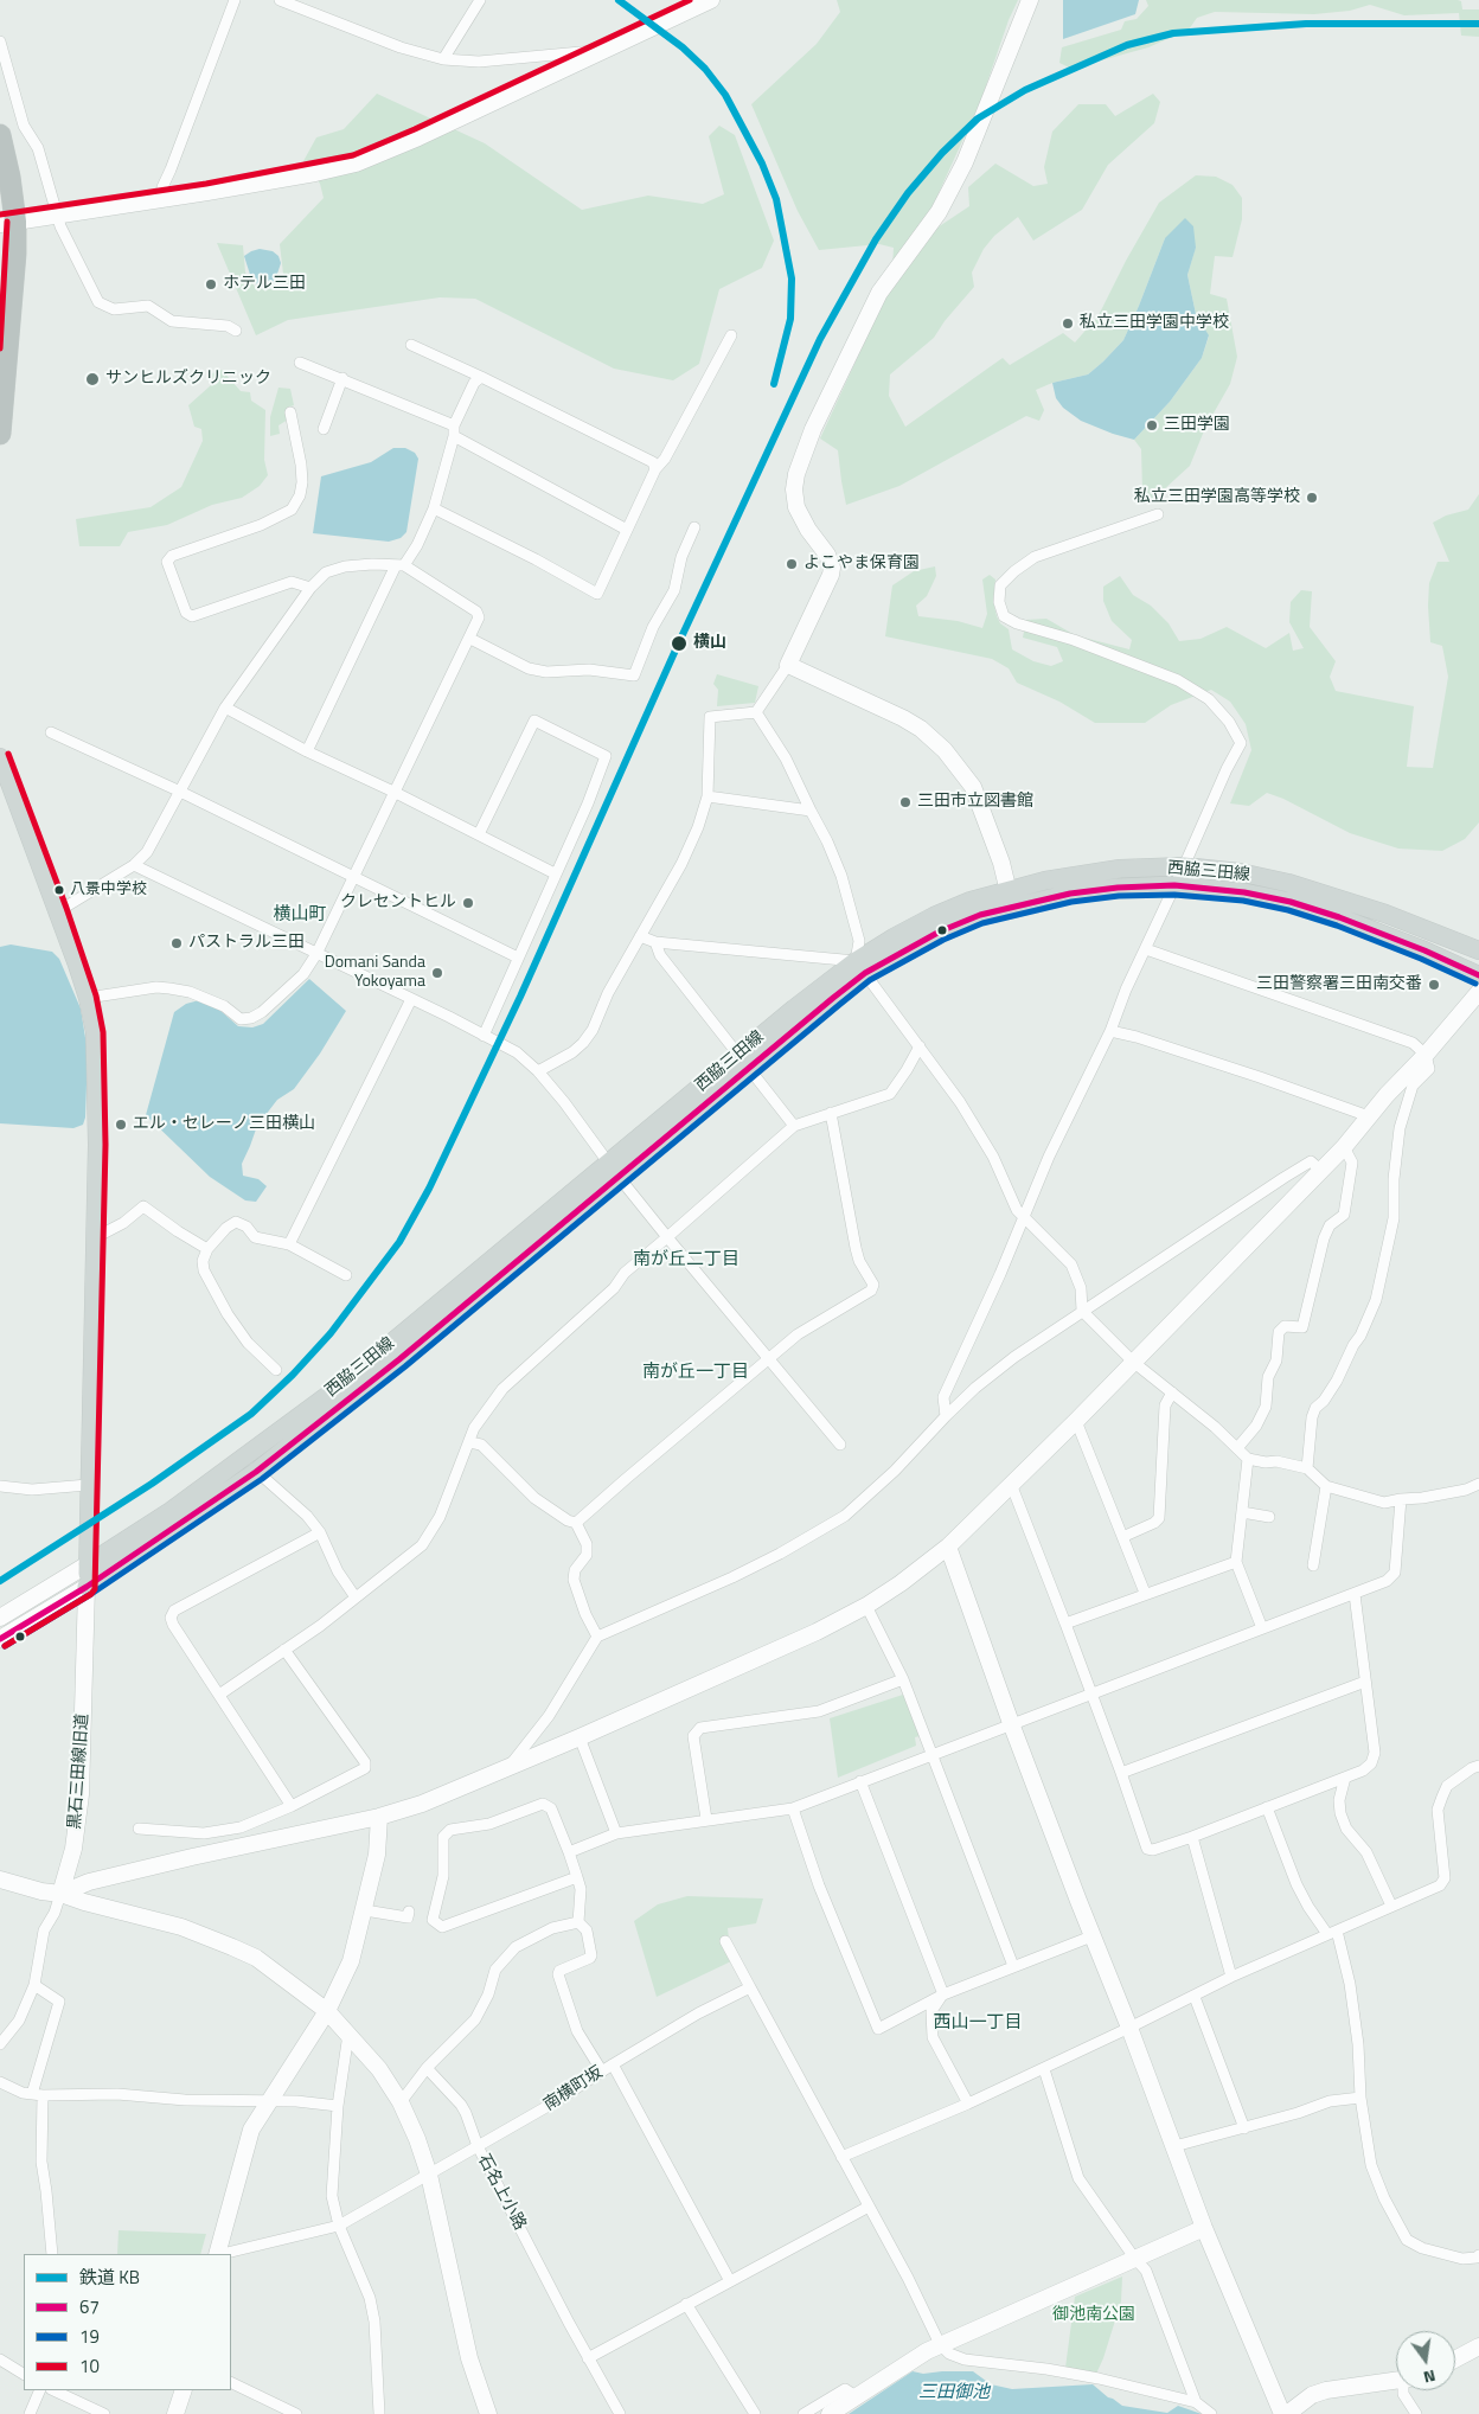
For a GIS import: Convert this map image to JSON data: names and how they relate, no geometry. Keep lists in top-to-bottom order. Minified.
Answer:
{"streets":{"main road":["西脇三田線"],"street":["黒石三田線旧道","南横町坂","石名上小路"]},"crossings":[["西脇三田線","黒石三田線旧道"],["南横町坂","石名上小路"]],"districts":["横山町","南が丘二丁目","南が丘一丁目","西山一丁目"],"water":["三田御池"],"parks":["御池南公園"],"places":["ホテル三田","私立三田学園中学校","サンヒルズクリニック","三田学園","私立三田学園高等学校","よこやま保育園","横山","三田市立図書館","八景中学校","クレセントヒル","パストラル三田","Domani Sanda Yokoyama","三田警察署三田南交番","エル・セレーノ三田横山"],"lines":["rail line KB","transit line 10","transit line 67","transit line 19"],"legend":["鉄道 KB","67","19","10"],"north":"bottom"}
